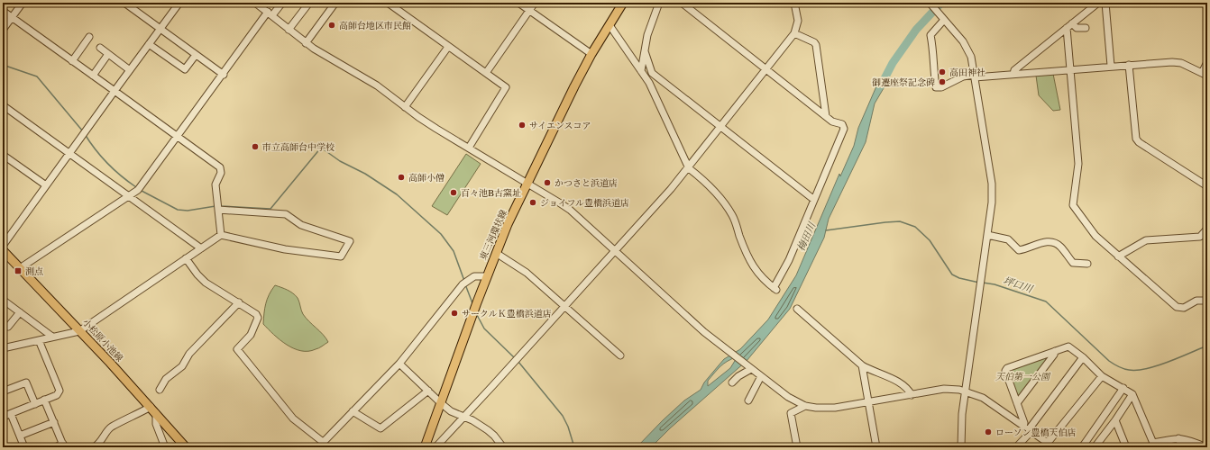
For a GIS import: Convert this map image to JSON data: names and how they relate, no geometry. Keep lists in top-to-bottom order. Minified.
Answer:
{"streets":{"main road":["東三河環状線","小松原小池線"]},"water":["梅田川","坪口川"],"parks":["天伯第一公園"],"places":{"other":["高師台地区市民館","高田神社","御遷座祭記念碑","サイエンスコア","市立高師台中学校","高師小僧","かつさと浜道店","百々池B古窯址","ジョイフル豊橋浜道店","サークルＫ豊橋浜道店","ローソン豊橋天伯店"],"transit":["測点"]}}
